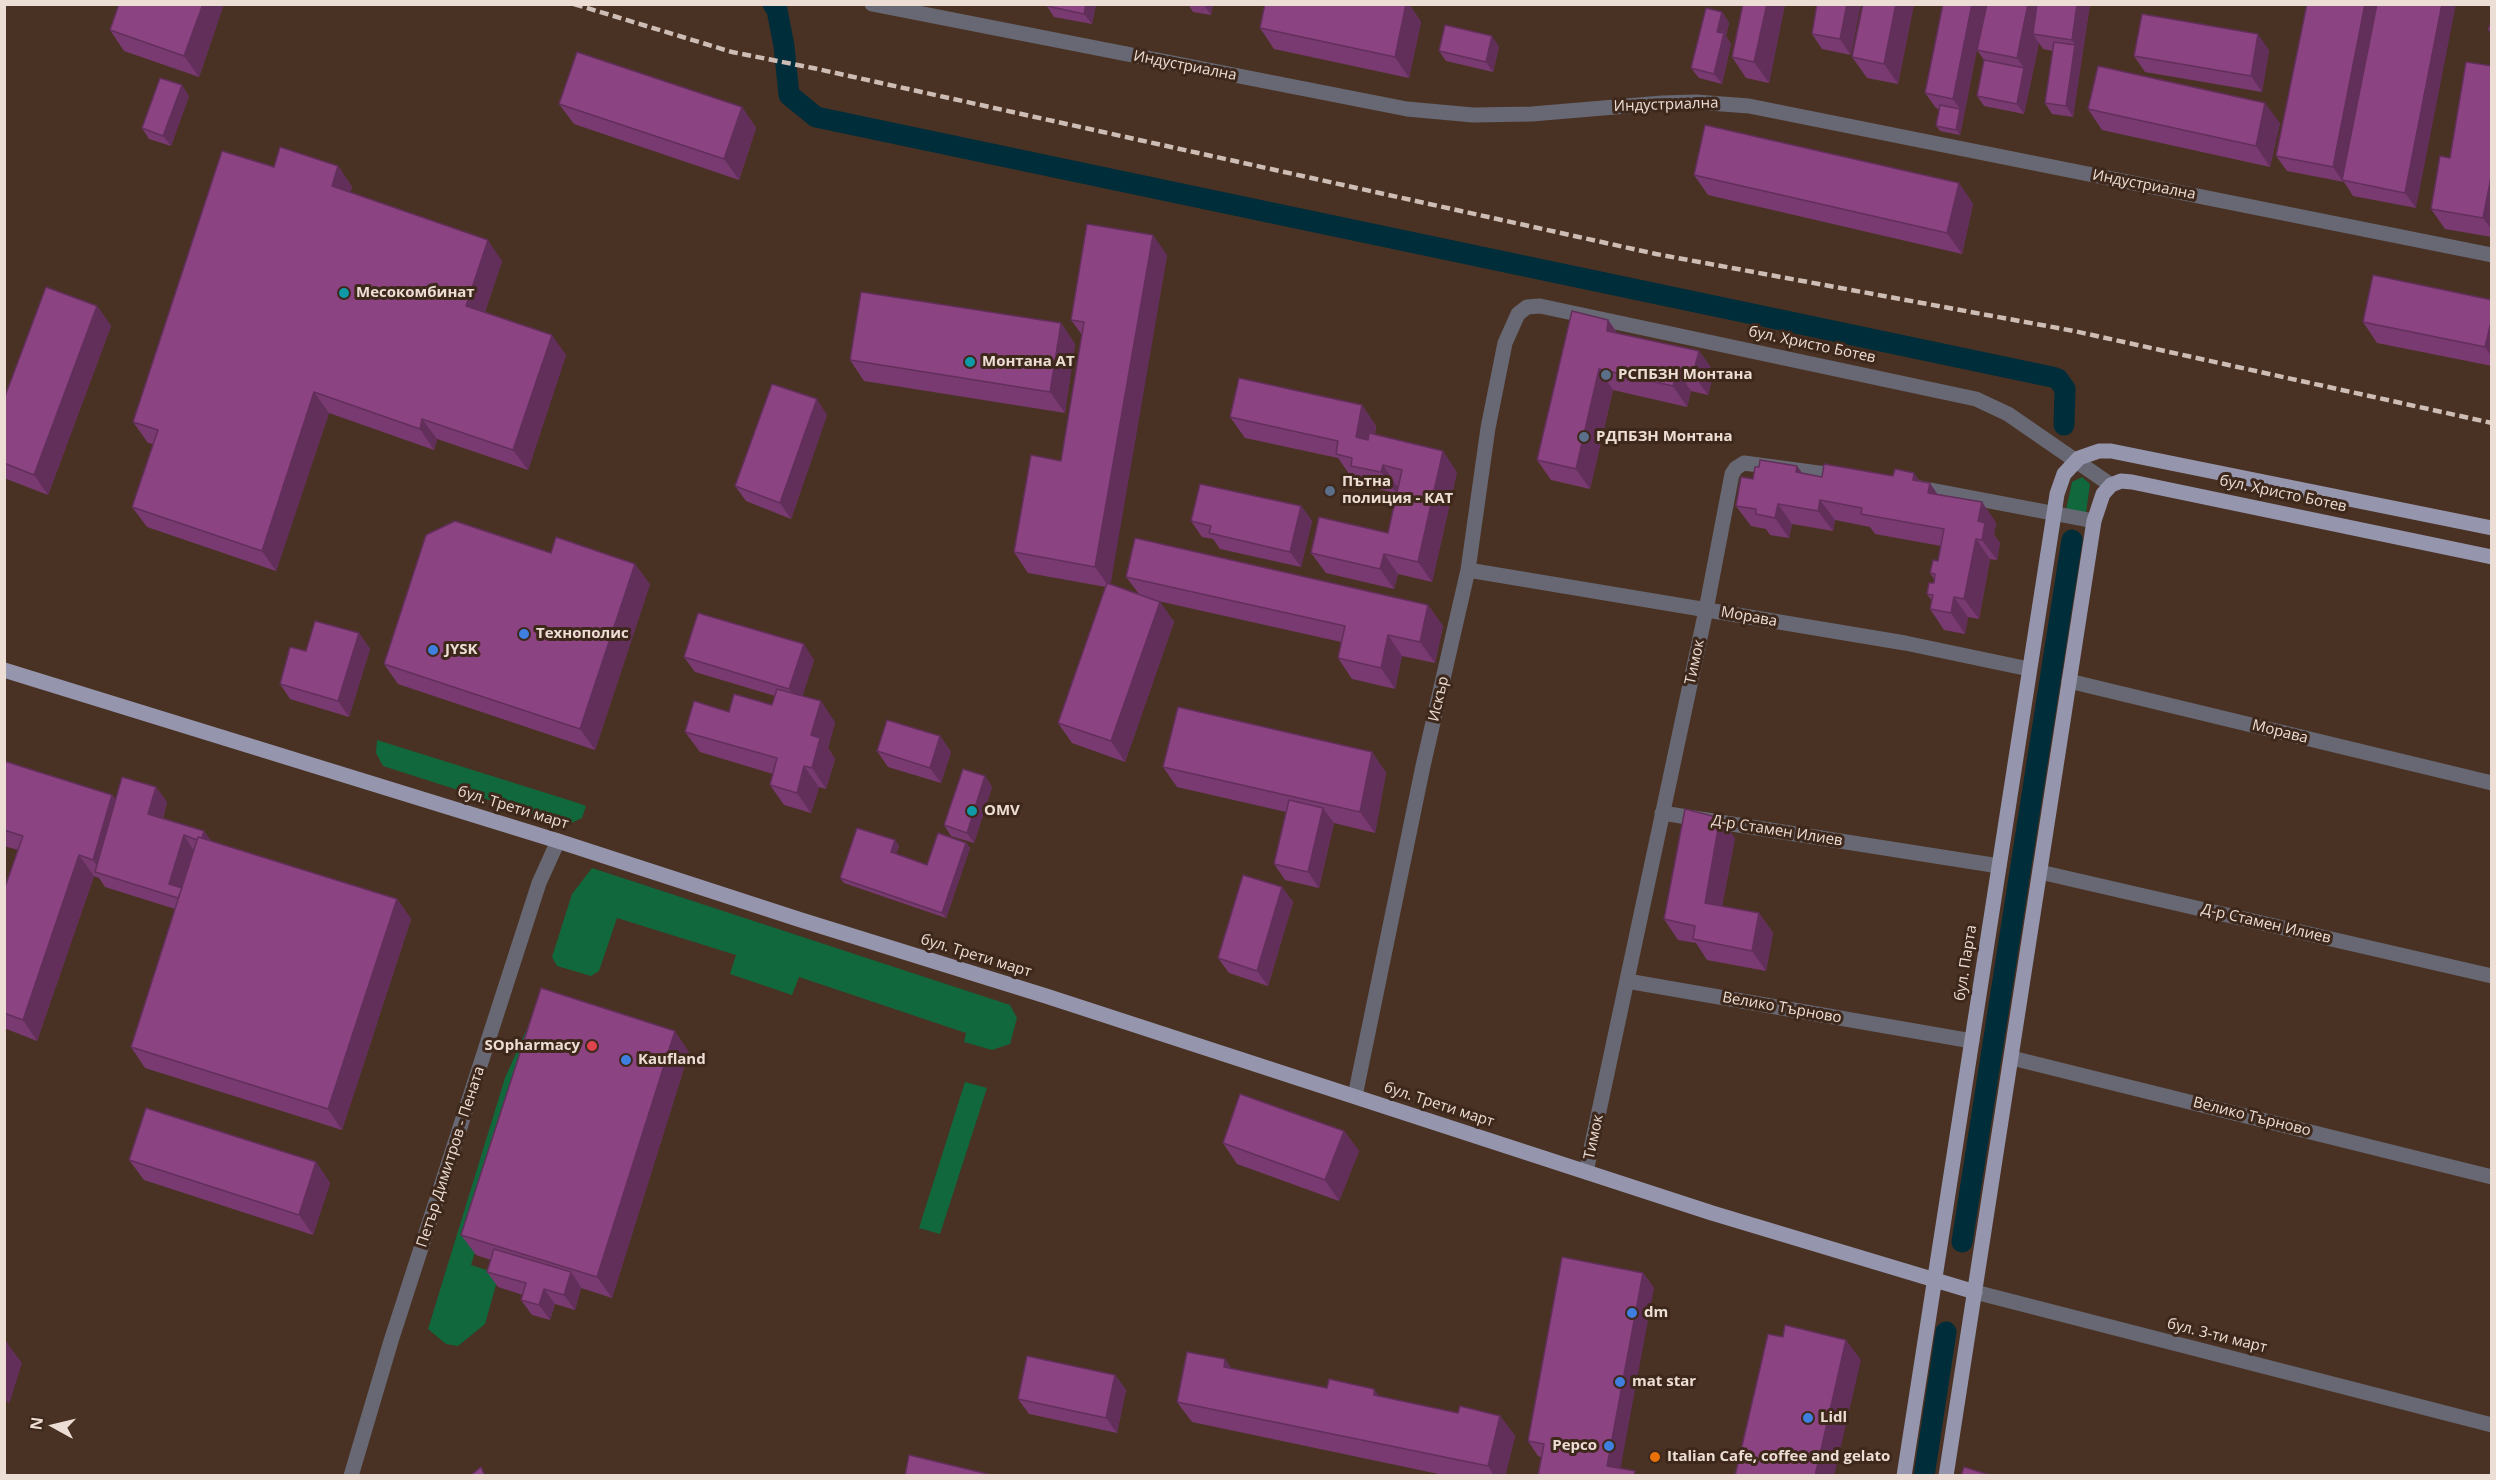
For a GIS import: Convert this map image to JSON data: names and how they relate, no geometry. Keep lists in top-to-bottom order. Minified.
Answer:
{"streets":{"main road":["бул. Христо Ботев","бул. Трети март","бул. Парта","бул. 3-ти март"],"street":["Индустриална","Морава","Тимок","Искър","Д-р Стамен Илиев","Велико Търново","Петър Димитров - Пената"]},"crossings":[["бул. Христо Ботев","Искър"],["бул. Христо Ботев","бул. Парта"],["Морава","Тимок"],["Морава","Искър"],["Морава","бул. Парта"],["Тимок","бул. Трети март"],["Тимок","Д-р Стамен Илиев"],["Тимок","Велико Търново"],["Искър","бул. Трети март"],["бул. Трети март","бул. Парта"],["бул. Трети март","Петър Димитров - Пената"],["бул. Трети март","бул. 3-ти март"],["Д-р Стамен Илиев","бул. Парта"],["бул. Парта","Велико Търново"],["бул. Парта","бул. 3-ти март"]],"places":["Месокомбинат","Монтана АТ","РСПБЗН Монтана","РДПБЗН Монтана","Пътна полиция - КАТ","Технополис","JYSK","OMV","SOpharmacy","Kaufland","dm","mat star","Lidl","Pepco","Italian Cafe, coffee and gelato"],"north":"left"}
